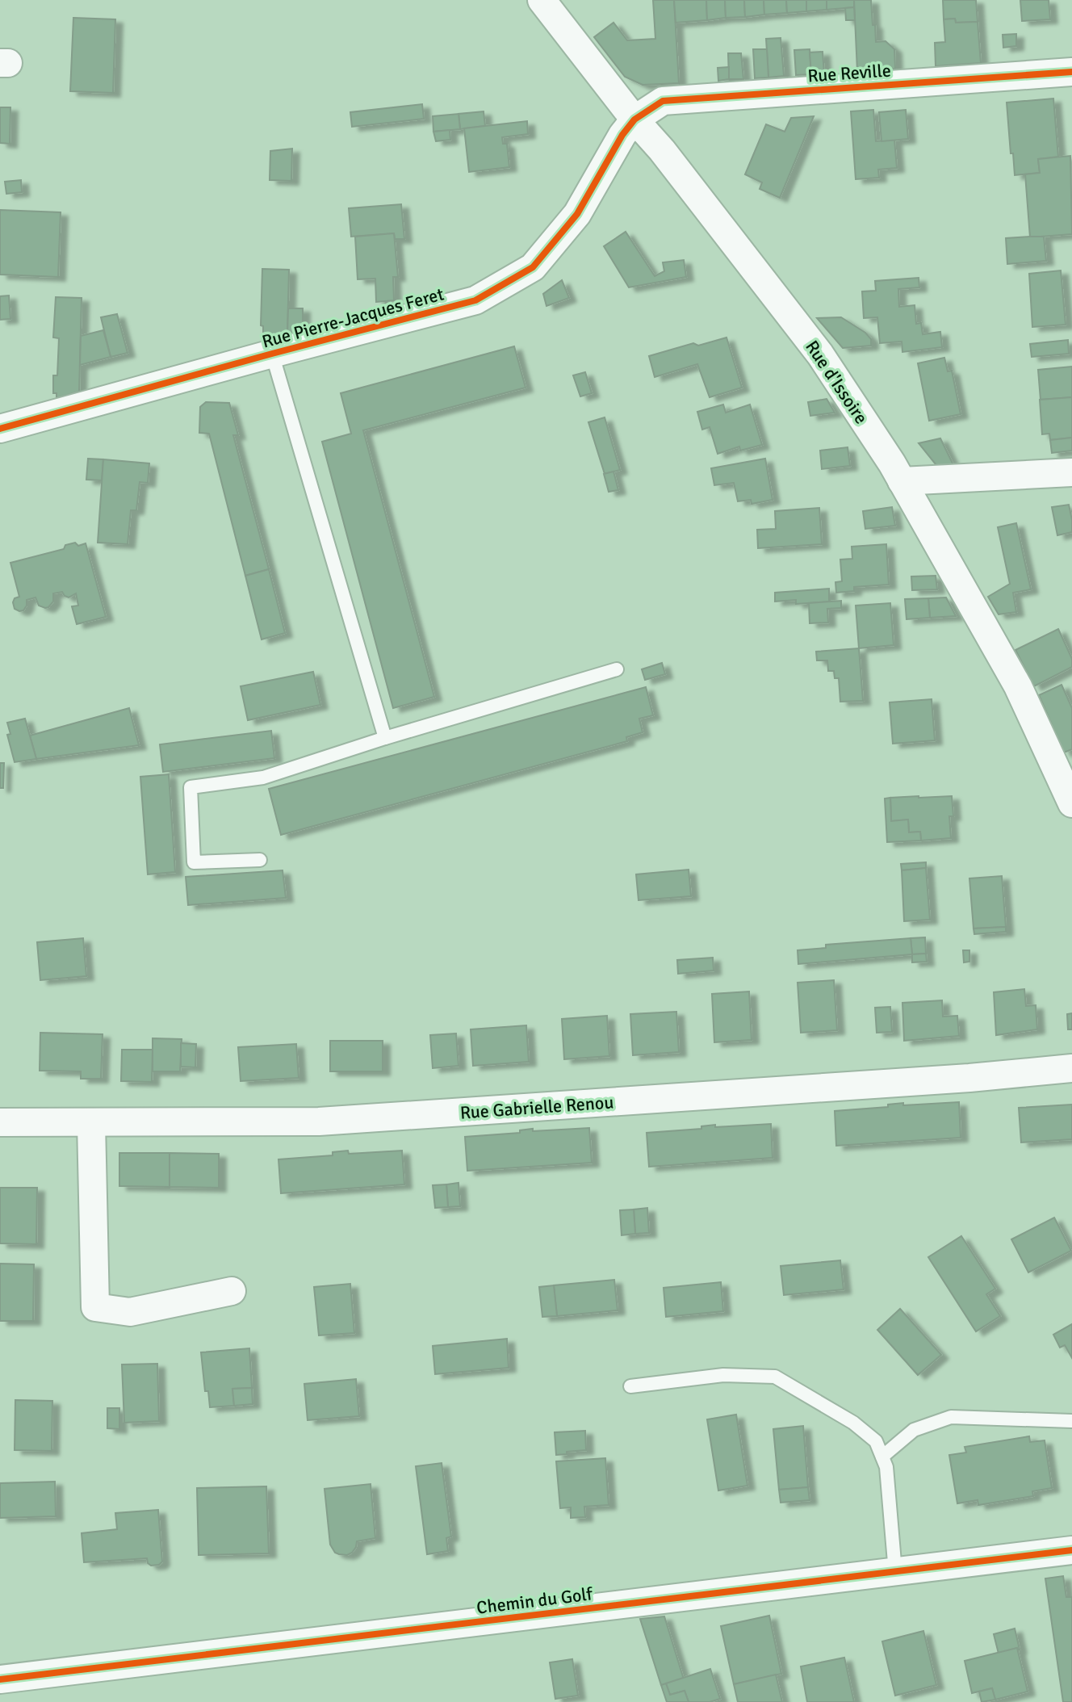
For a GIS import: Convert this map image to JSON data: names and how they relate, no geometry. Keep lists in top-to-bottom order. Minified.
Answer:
{"streets":{"street":["Rue Reville","Rue Pierre-Jacques Feret","Rue d'Issoire","Rue Gabrielle Renou","Chemin du Golf"]},"crossings":[["Rue Reville","Rue Pierre-Jacques Feret"],["Rue Reville","Rue d'Issoire"],["Rue Pierre-Jacques Feret","Rue d'Issoire"]]}
